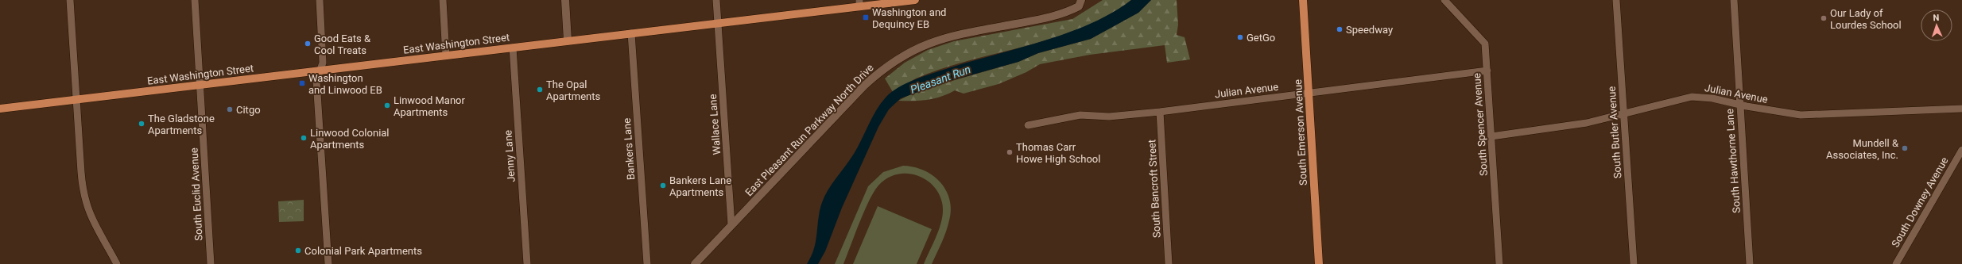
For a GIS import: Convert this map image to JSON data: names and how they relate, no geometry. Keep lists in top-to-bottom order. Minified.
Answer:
{"streets":{"main road":["East Washington Street","South Emerson Avenue"],"street":["Julian Avenue","Wallace Lane","South Spencer Avenue","East Pleasant Run Parkway North Drive","South Butler Avenue","Bankers Lane","Jenny Lane","South Hawthorne Lane","South Bancroft Street","South Euclid Avenue","South Downey Avenue"]},"crossings":[["East Washington Street","Wallace Lane"],["East Washington Street","Bankers Lane"],["East Washington Street","Jenny Lane"],["East Washington Street","South Euclid Avenue"],["Julian Avenue","South Spencer Avenue"],["Julian Avenue","South Emerson Avenue"],["Julian Avenue","South Butler Avenue"],["Julian Avenue","South Hawthorne Lane"],["Julian Avenue","South Bancroft Street"],["Wallace Lane","East Pleasant Run Parkway North Drive"]],"water":["Pleasant Run"],"places":{"transit":["Washington and Dequincy EB","Washington and Linwood EB"],"other":["Our Lady of Lourdes School","Speedway","GetGo","Good Eats & Cool Treats","The Opal Apartments","Linwood Manor Apartments","Citgo","The Gladstone Apartments","Linwood Colonial Apartments","Mundell & Associates, Inc.","Thomas Carr Howe High School","Bankers Lane Apartments","Colonial Park Apartments"]},"north":"top"}
